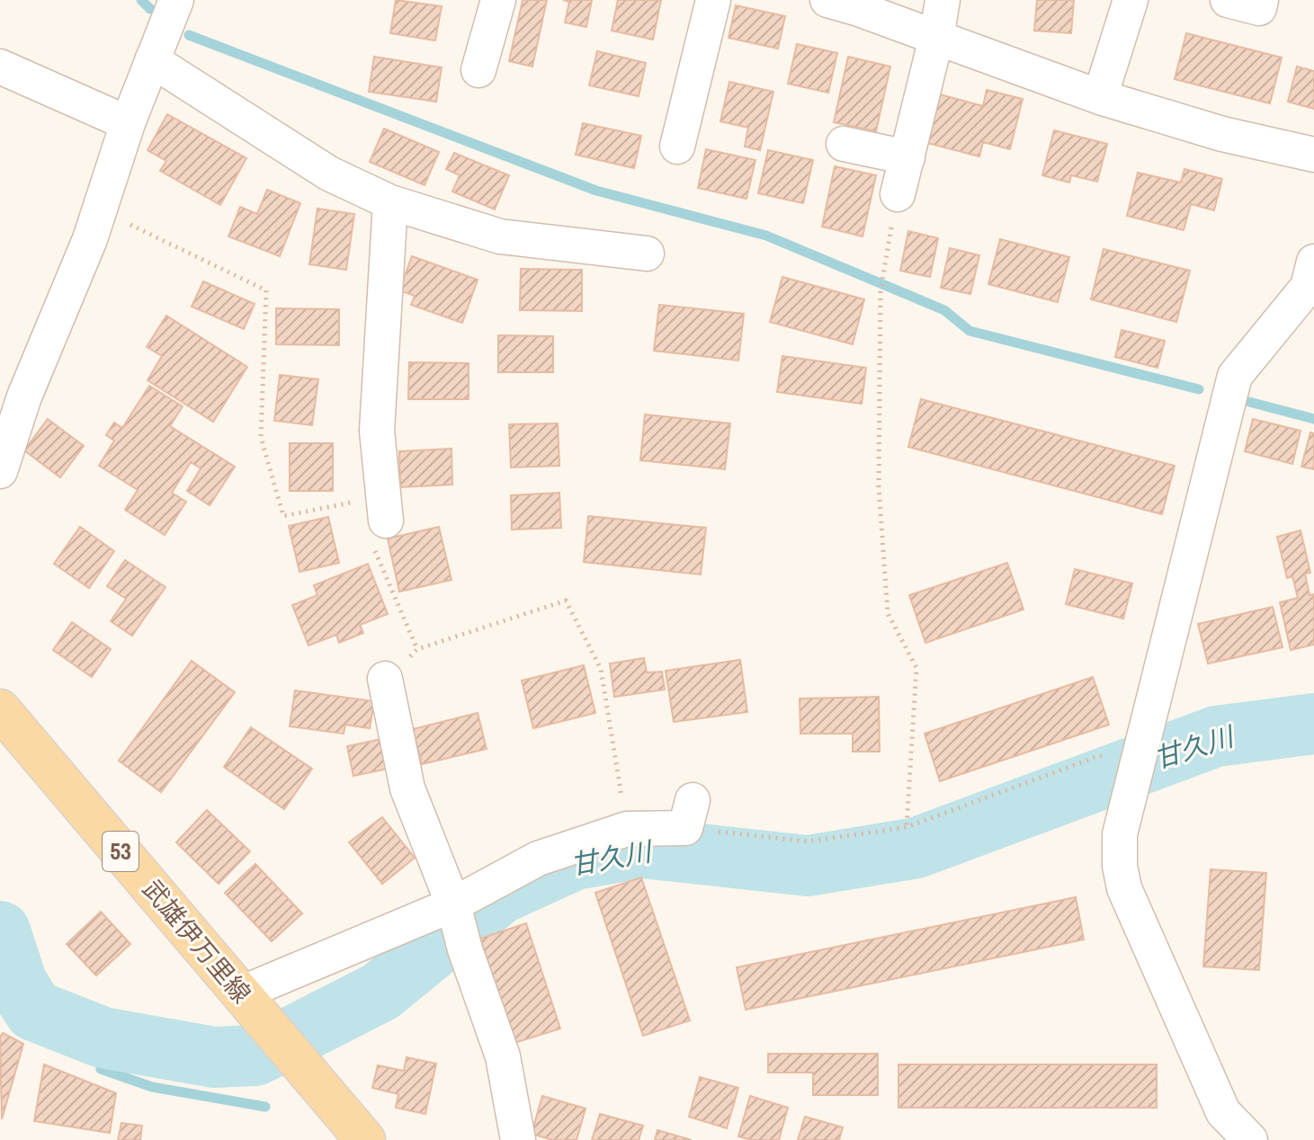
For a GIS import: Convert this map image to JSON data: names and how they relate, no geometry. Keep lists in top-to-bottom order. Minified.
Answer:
{"streets":{"main road":["53","武雄伊万里線"]},"water":["甘久川"]}
